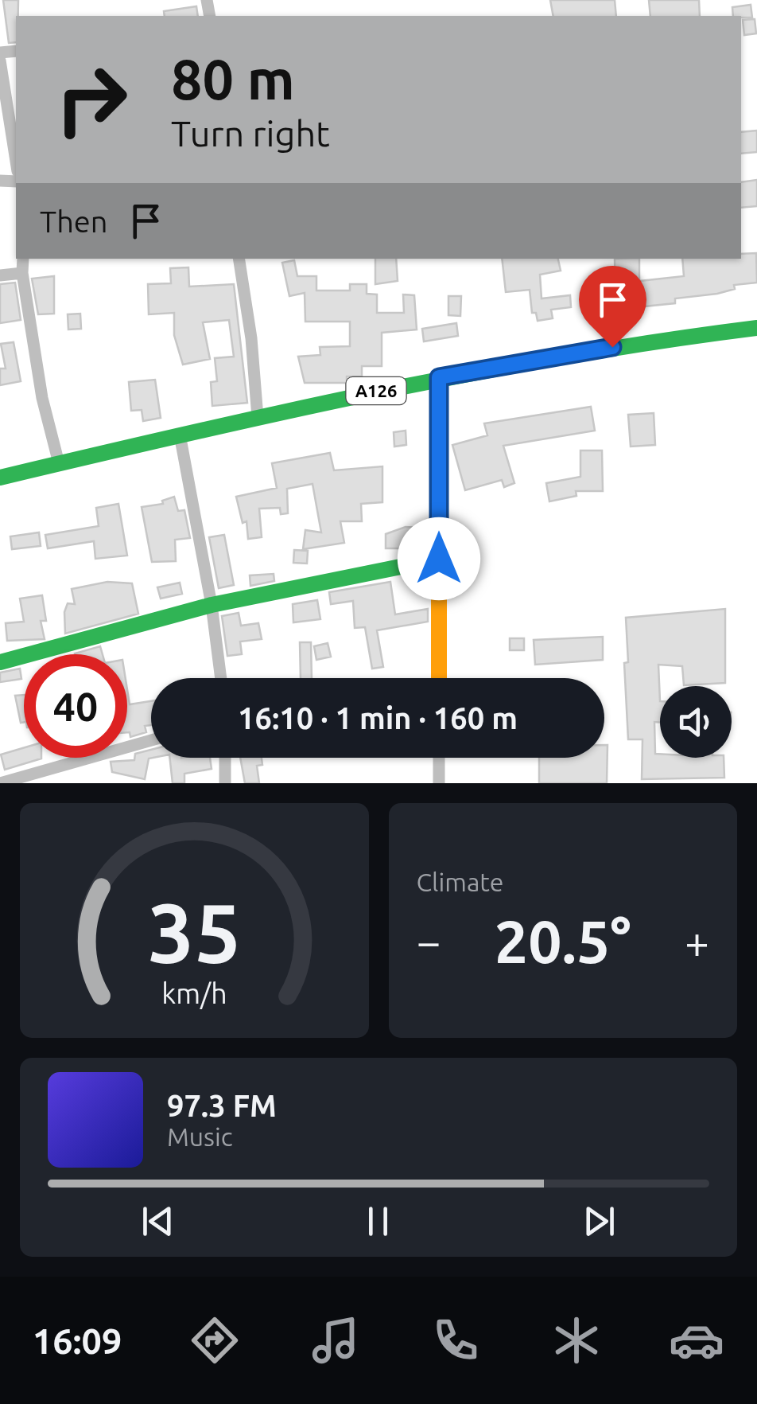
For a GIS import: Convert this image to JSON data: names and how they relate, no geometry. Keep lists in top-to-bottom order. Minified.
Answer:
{"streets":{"main road":["A126"]},"page":{"turn":["80 m","Turn right"],"then":"Then","limit":"40","trip":"16:10 · 1 min · 160 m","tile":"Climate","heat":["−","20.5°","+"],"song":["97.3 FM","Music"],"tabs":"16:09","gauge":["35","km/h"]}}
